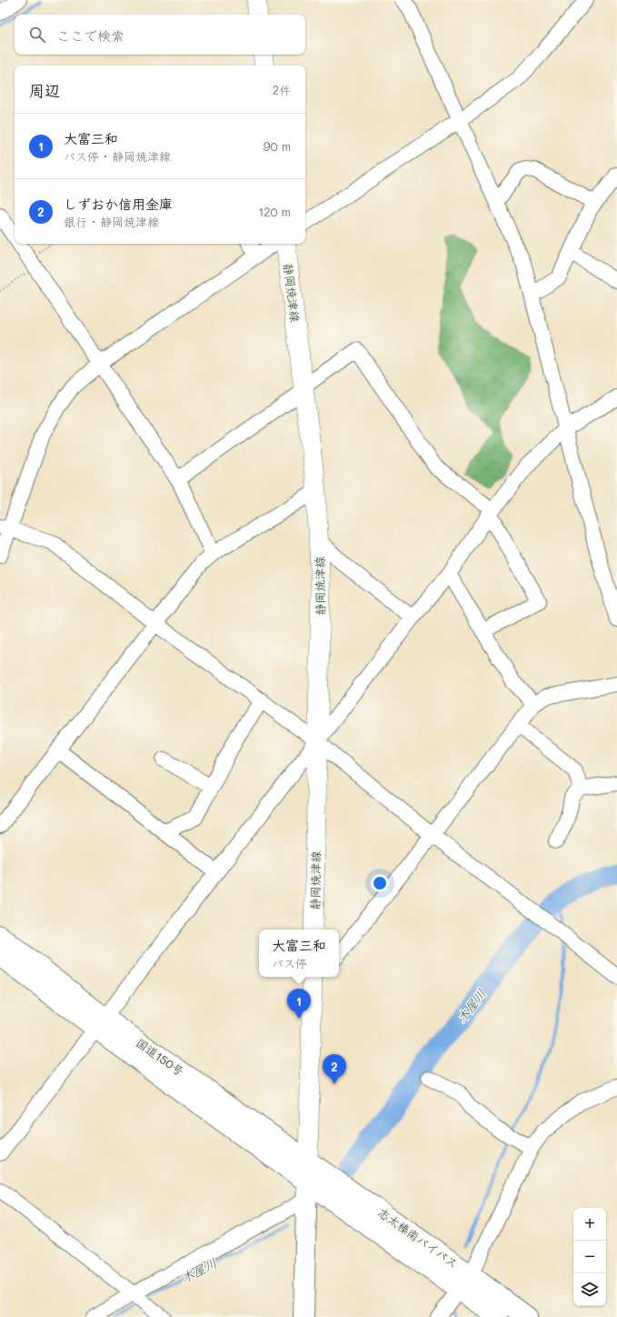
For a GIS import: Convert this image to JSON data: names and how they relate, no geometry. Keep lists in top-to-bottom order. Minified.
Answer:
{"streets":{"highway":["国道150号","志太榛南バイパス"],"main road":["静岡焼津線"]},"crossings":[["国道150号","志太榛南バイパス"]],"water":["木屋川"],"page":{"search":"ここで検索","heading":["周辺","2件"],"list":[{"mark":"1","name":"大富三和","note":"バス停 · 静岡焼津線","value":"90 m"},{"mark":"2","name":"しずおか信用金庫","note":"銀行 · 静岡焼津線","value":"120 m"}],"popup":["大富三和","バス停"],"pins":["1","2"],"map_buttons":["+","−"]}}
